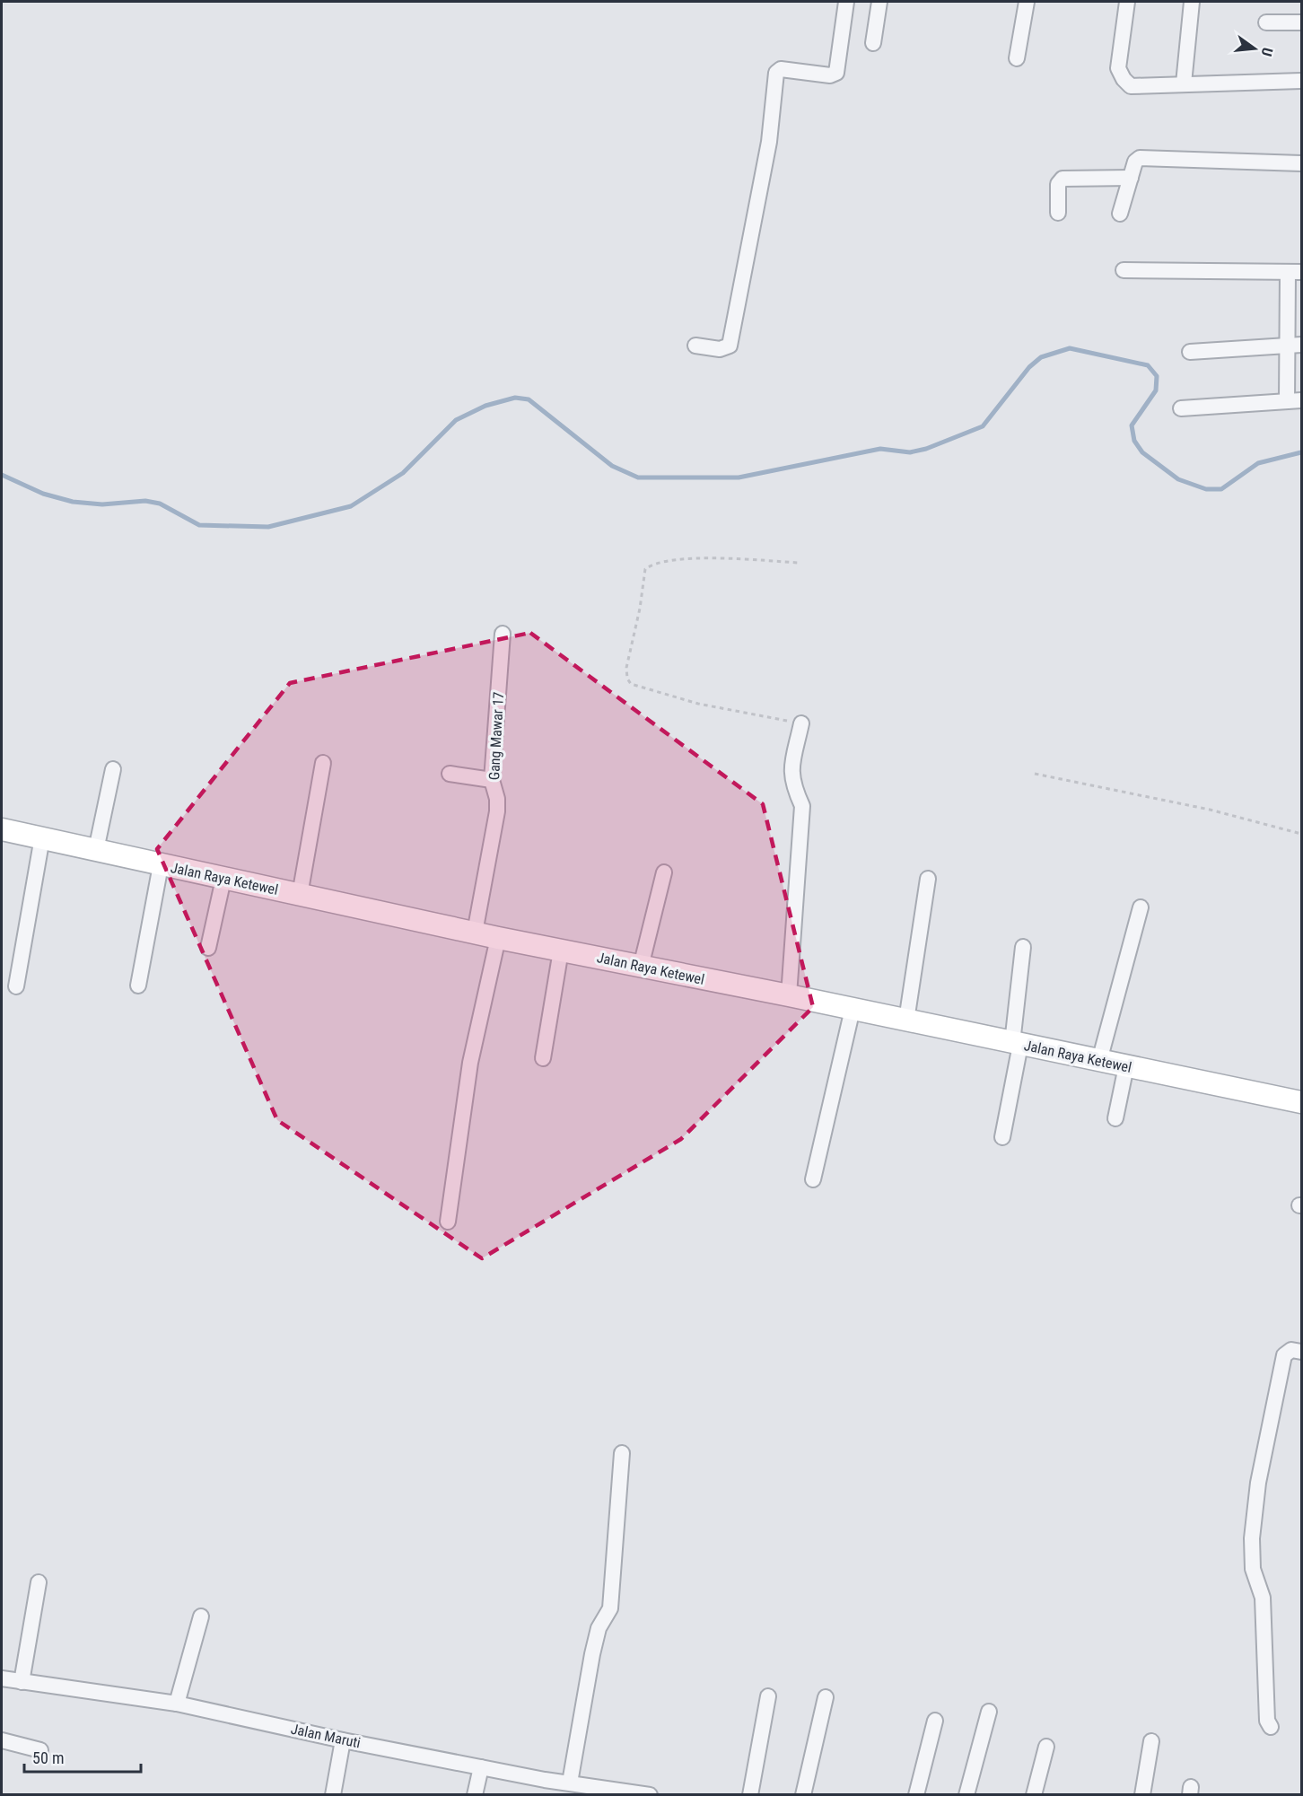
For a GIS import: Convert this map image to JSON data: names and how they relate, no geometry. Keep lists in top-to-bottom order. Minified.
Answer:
{"streets":{"main road":["Jalan Raya Ketewel"],"street":["Gang Mawar 17","Jalan Maruti"]},"crossings":[["Gang Mawar 17","Jalan Raya Ketewel"]],"scale_bar":"50 m","north":"right"}
